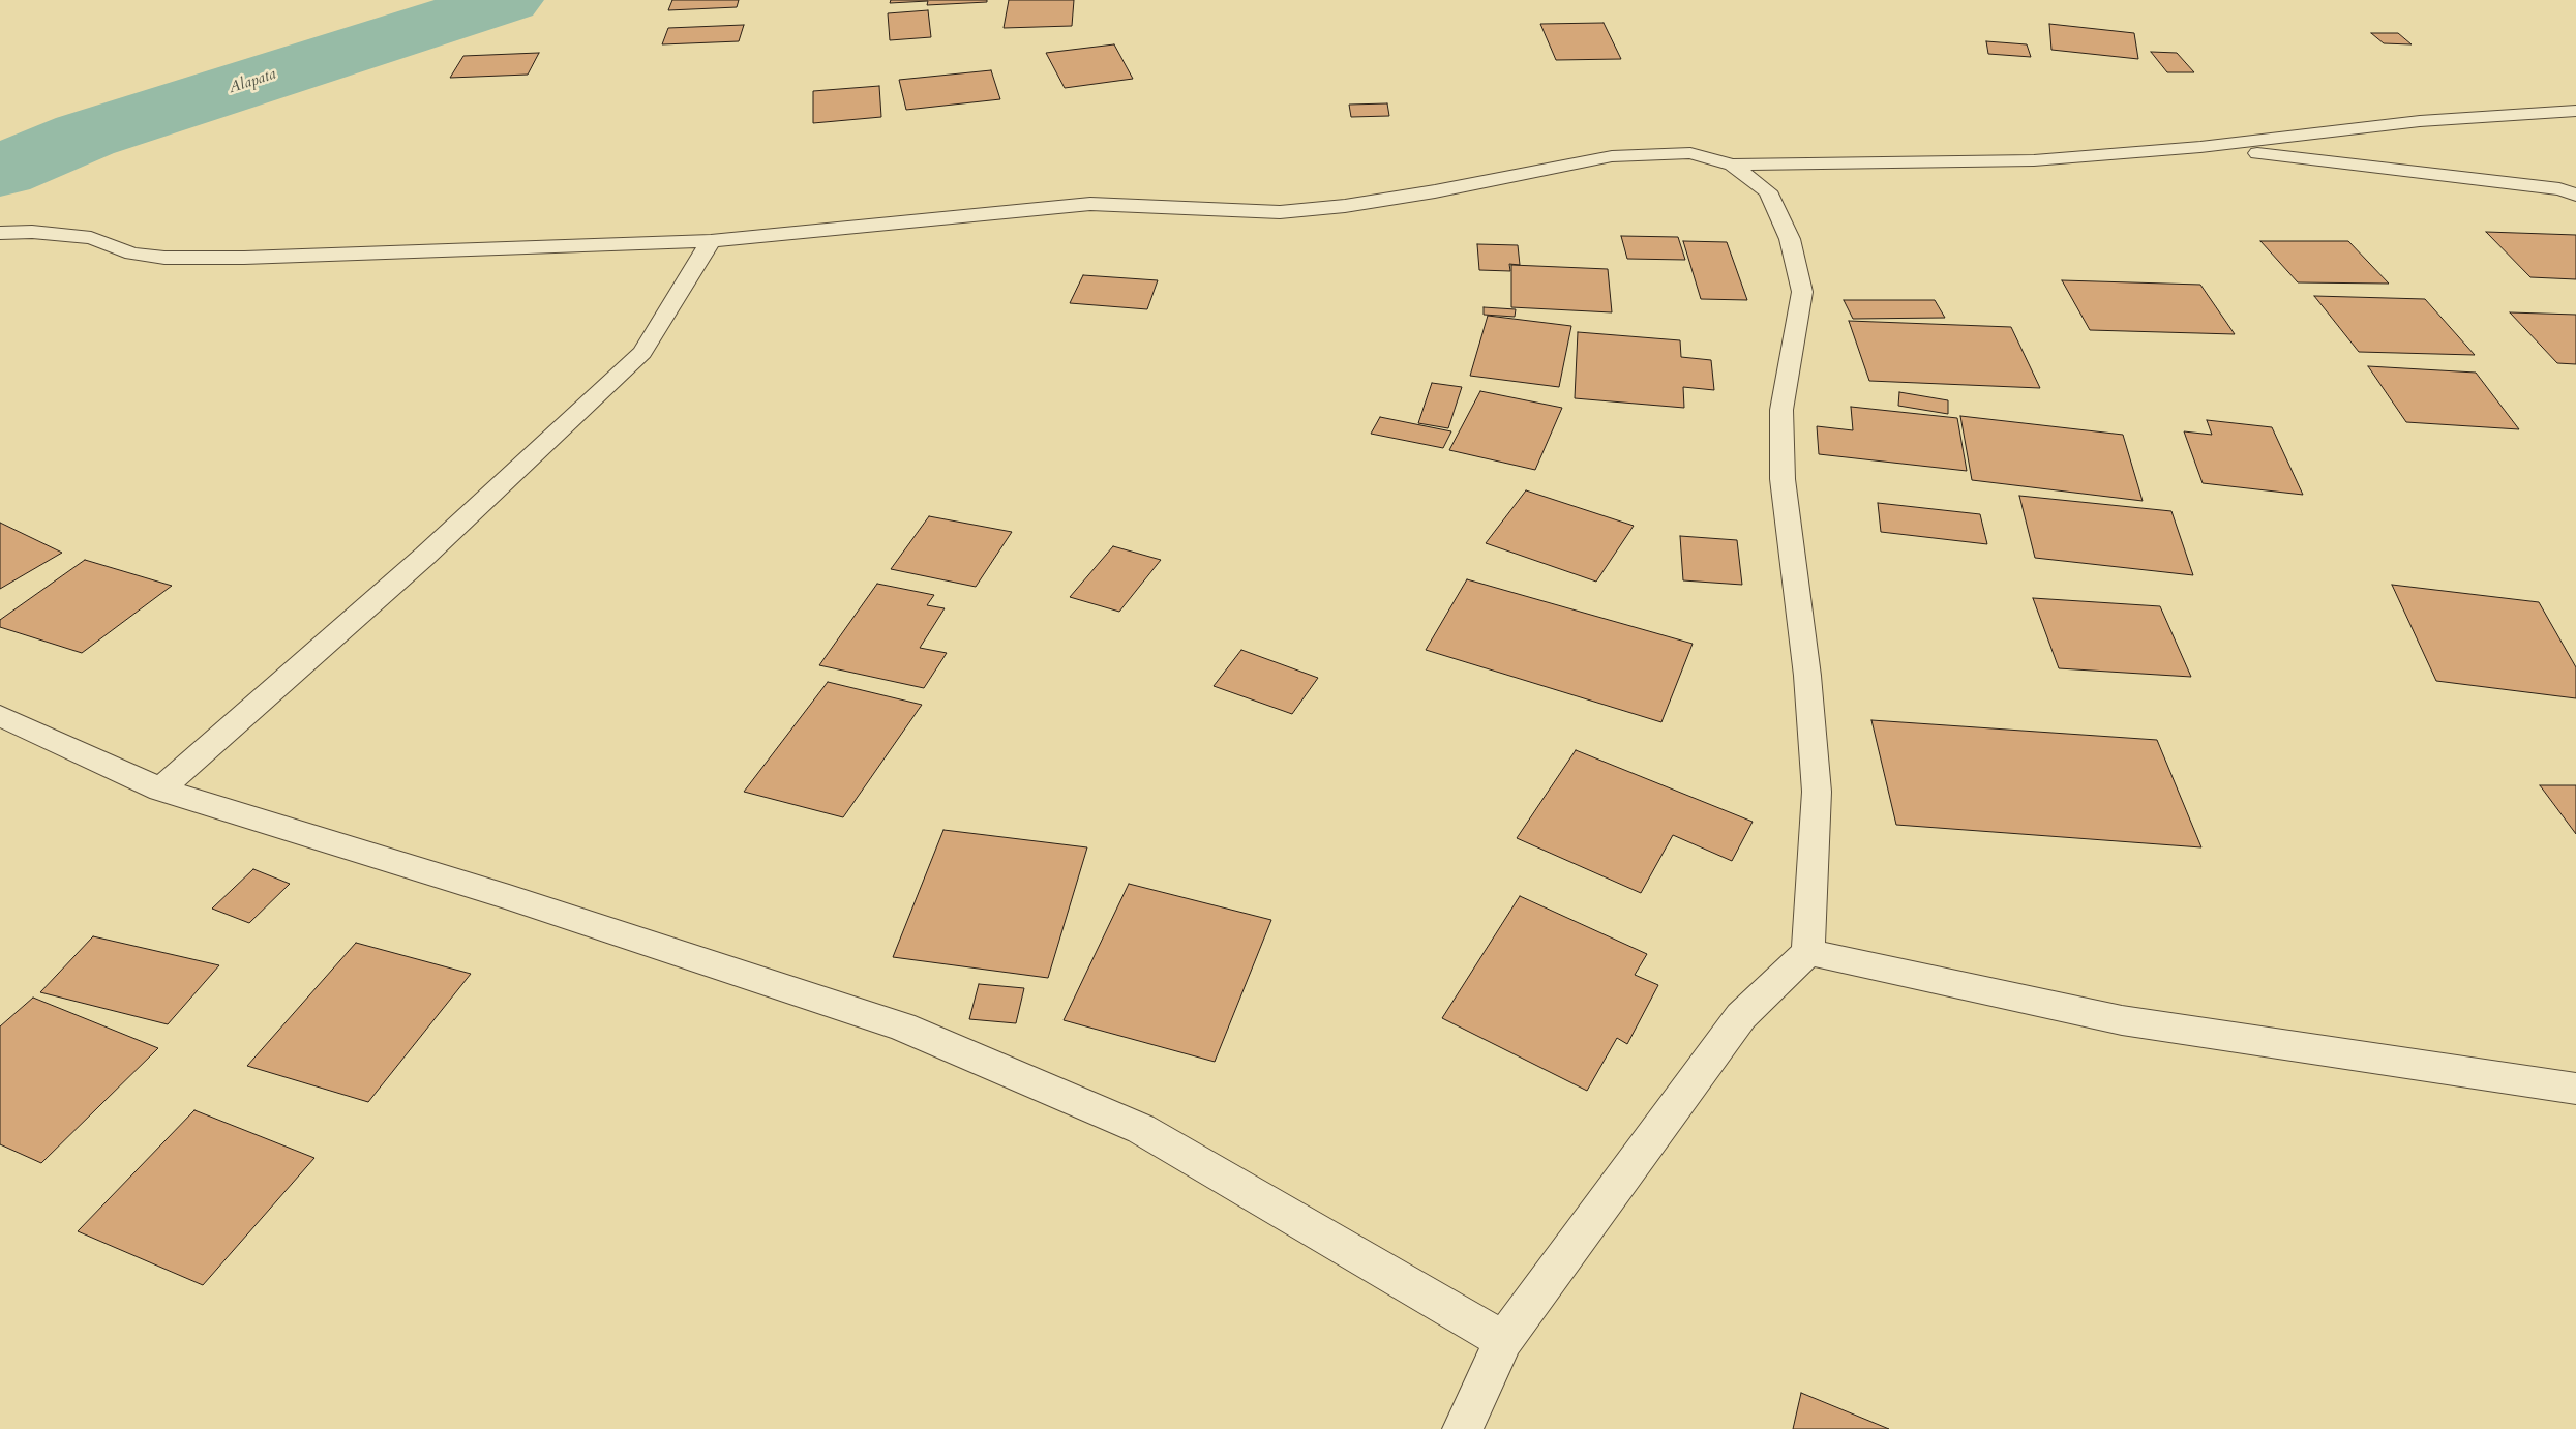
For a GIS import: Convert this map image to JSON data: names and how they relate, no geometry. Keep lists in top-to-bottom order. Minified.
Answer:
{"water":["Alapata"]}
